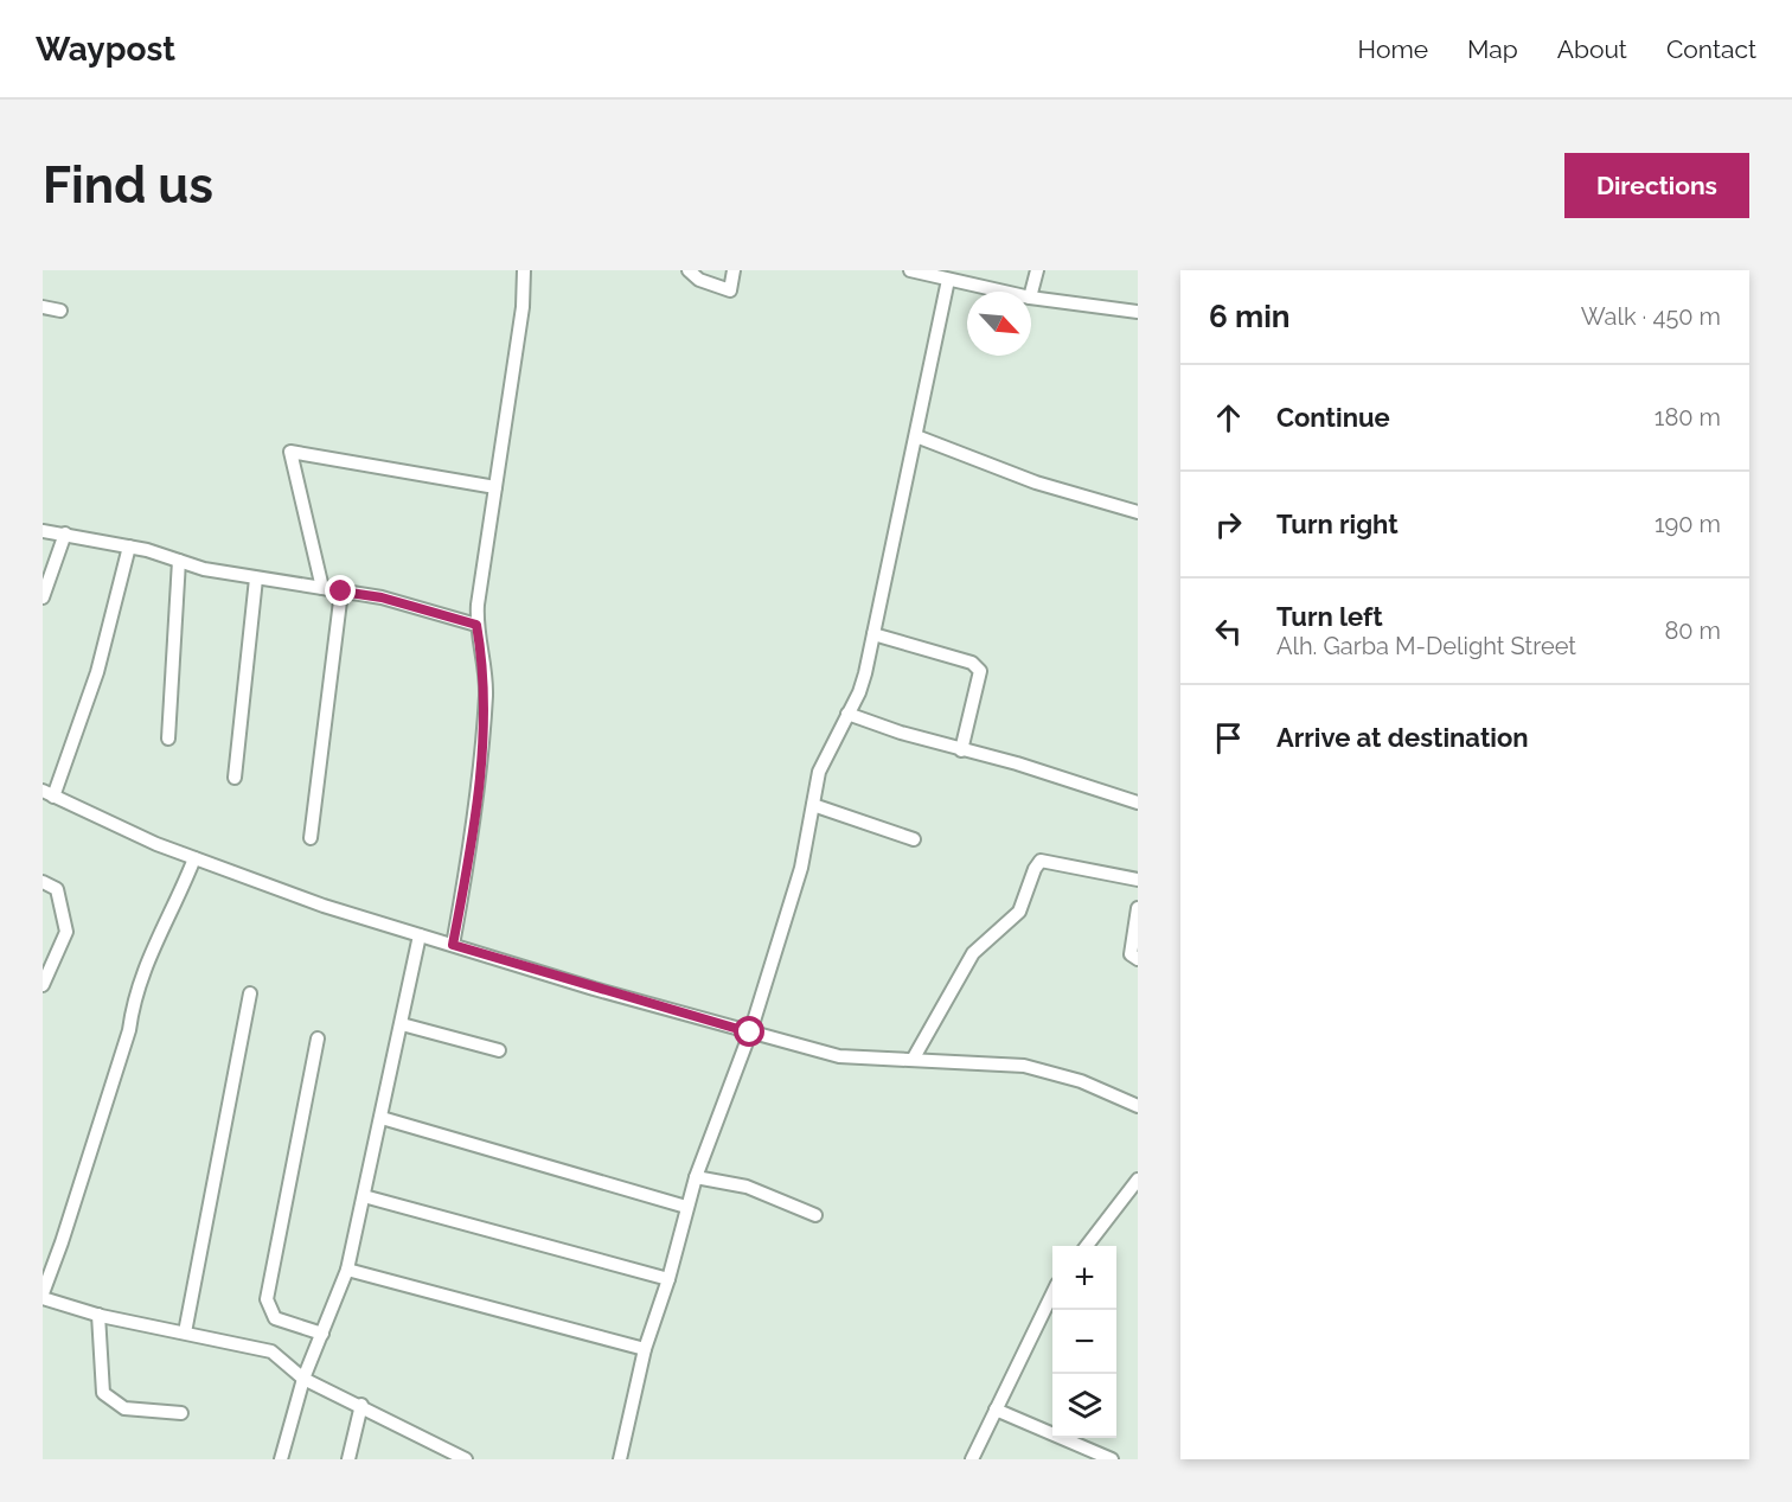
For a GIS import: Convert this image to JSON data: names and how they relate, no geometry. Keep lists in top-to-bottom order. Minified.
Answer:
{"north":"bottom right","page":{"header":"Waypost","nav":["Home","Map","About","Contact"],"buttons":"Directions","title":"Find us","heading":["6 min","Walk · 450 m"],"list":[["Continue","180 m"],["Turn right","190 m"],["Turn left","Alh. Garba M-Delight Street","80 m"],"Arrive at destination"],"map_buttons":["+","−"]}}
